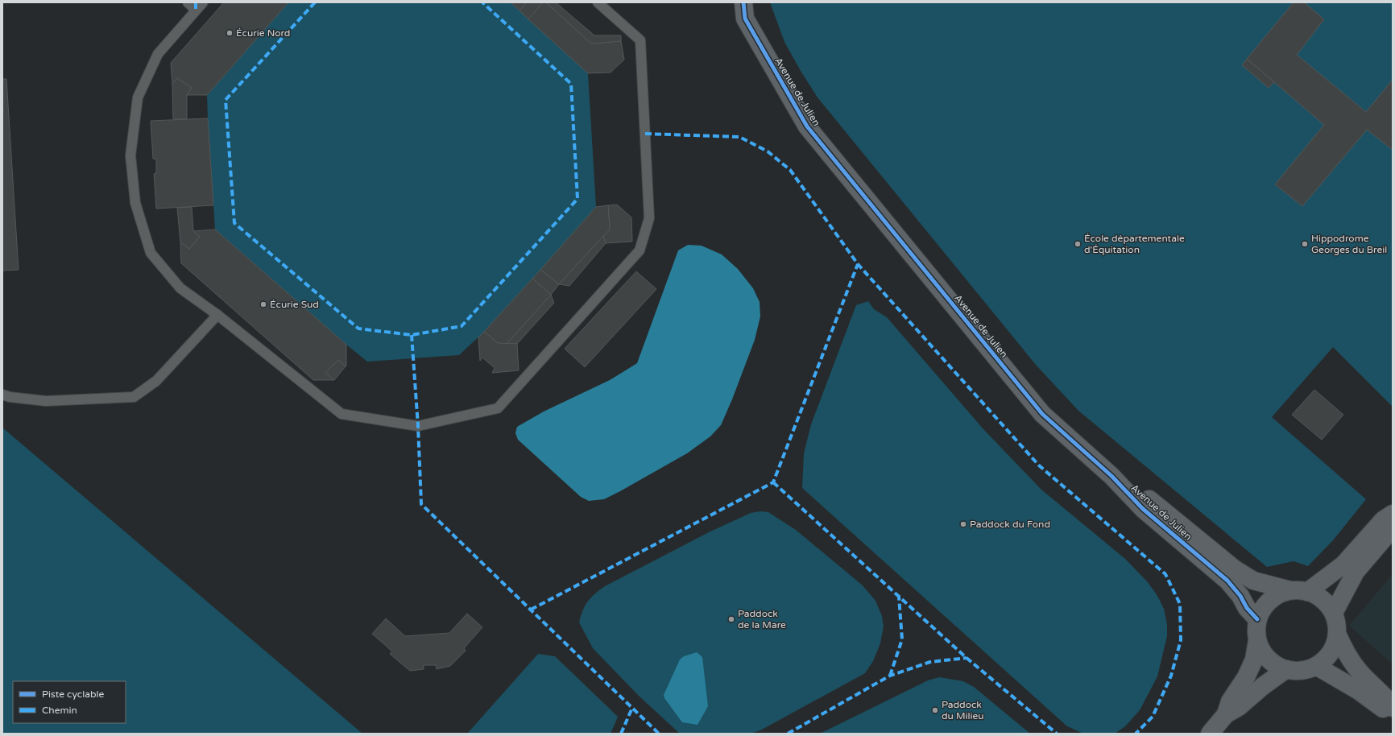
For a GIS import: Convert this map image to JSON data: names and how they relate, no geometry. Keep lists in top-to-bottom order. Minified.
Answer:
{"streets":{"street":["Avenue de Julien"]},"places":["Écurie Nord","École départementale d'Équitation","Hippodrome Georges du Breil","Écurie Sud","Paddock du Fond","Paddock de la Mare","Paddock du Milieu"],"legend":["Piste cyclable","Chemin"]}
